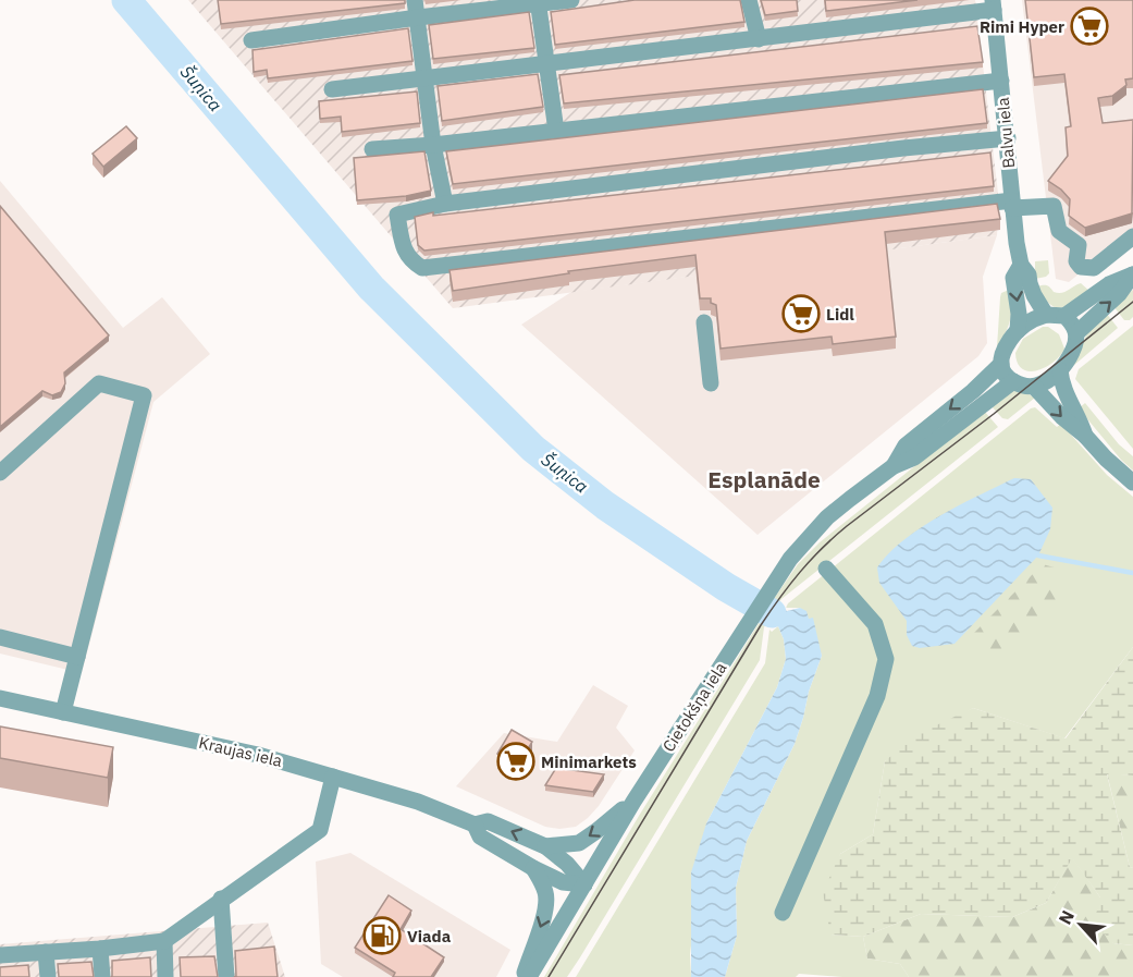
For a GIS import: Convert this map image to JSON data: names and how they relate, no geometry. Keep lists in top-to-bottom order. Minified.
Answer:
{"streets":{"street":["Balvu iela","Cietokšņa iela","Kraujas iela"]},"crossings":[["Balvu iela","Cietokšņa iela"],["Cietokšņa iela","Kraujas iela"]],"districts":["Esplanāde"],"water":["Šuņica"],"places":{"supermarket":["Rimi Hyper","Lidl","Minimarkets"],"fuel station":["Viada"]},"north":"top left"}
